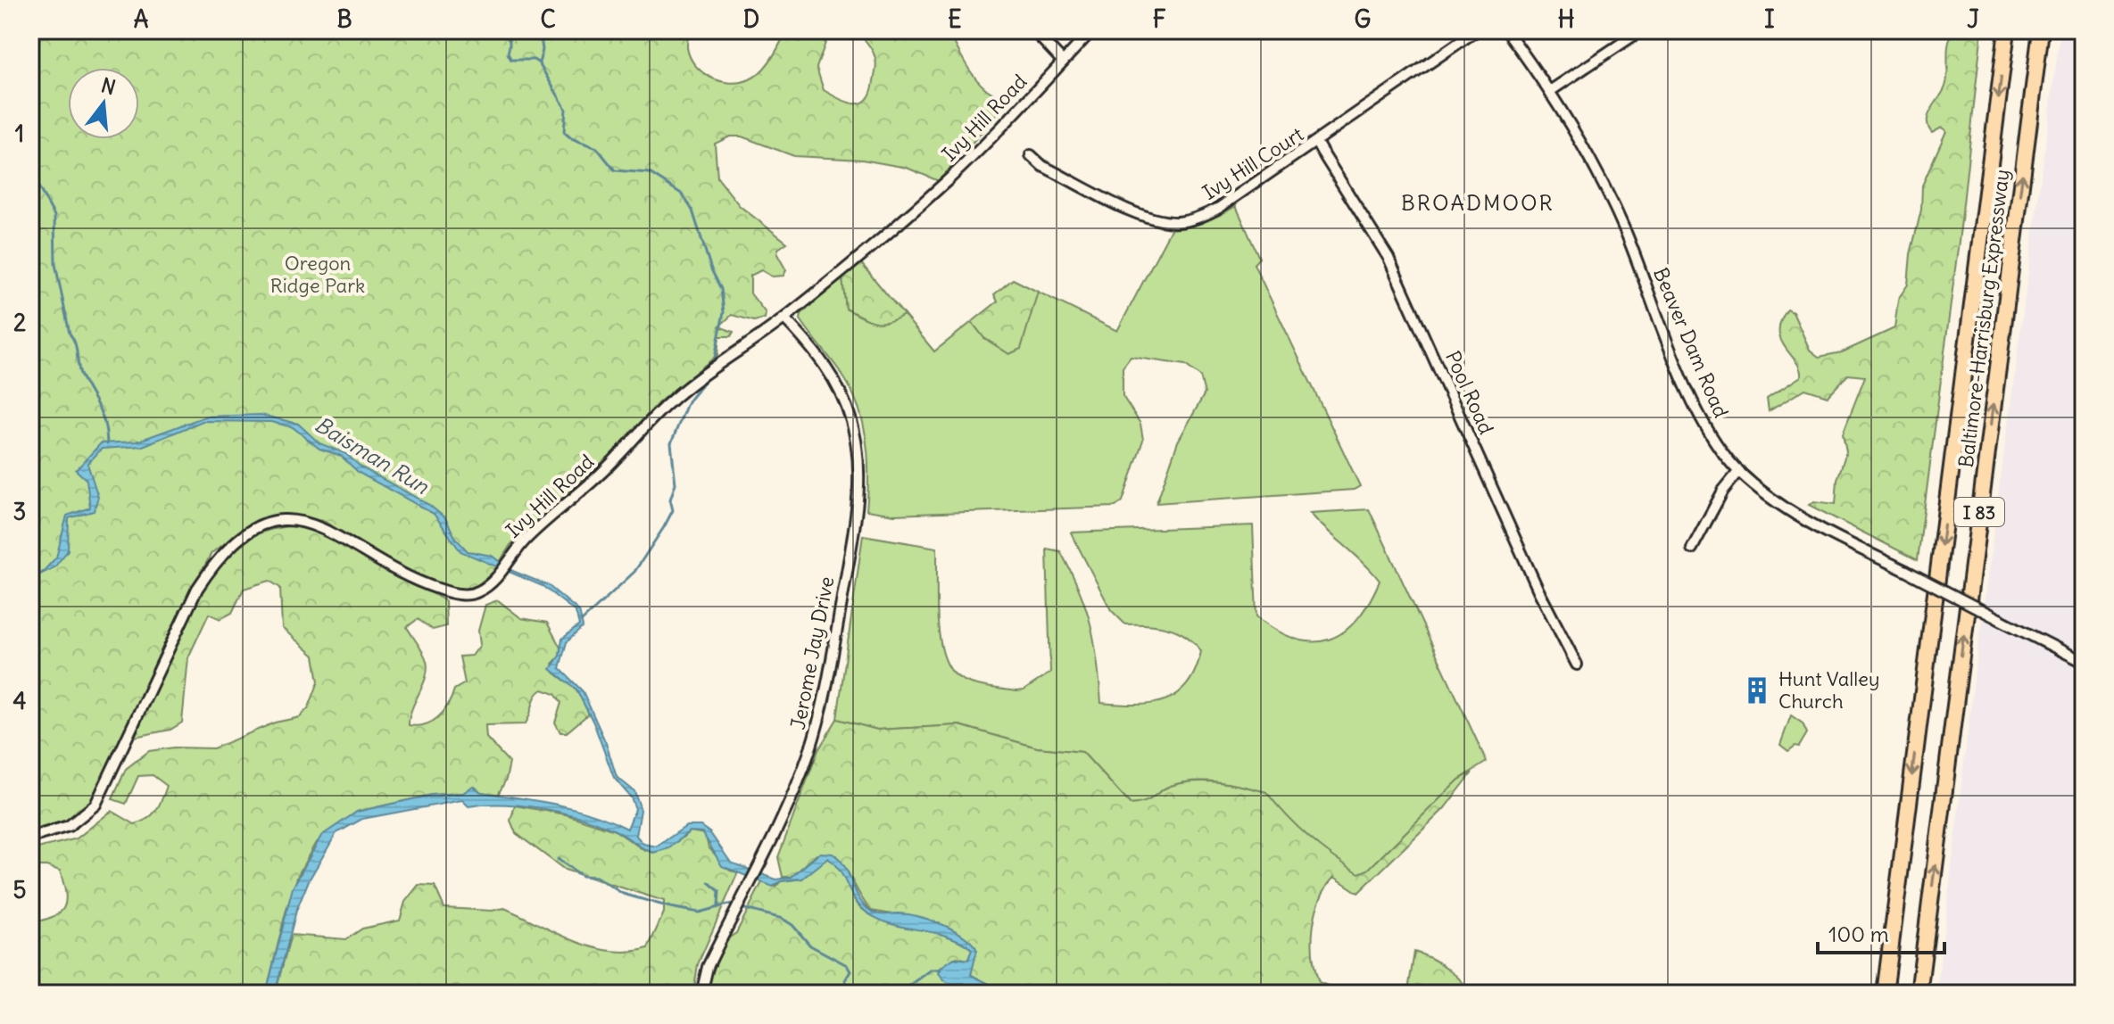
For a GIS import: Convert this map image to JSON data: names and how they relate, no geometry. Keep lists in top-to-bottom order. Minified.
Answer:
{"streets":{"highway":["Baltimore-Harrisburg Expressway","I 83"],"street":["Ivy Hill Road","Ivy Hill Court","Beaver Dam Road","Pool Road","Jerome Jay Drive"]},"crossings":[["Ivy Hill Road","Jerome Jay Drive"],["Ivy Hill Court","Pool Road"]],"districts":["BROADMOOR"],"water":["Baisman Run"],"parks":["Oregon Ridge Park"],"places":{"building":["Hunt Valley Church"]},"scale_bar":"100 m","north":"top","grid":{"columns":["A","B","C","D","E","F","G","H","I","J"],"rows":["1","2","3","4","5"]}}
